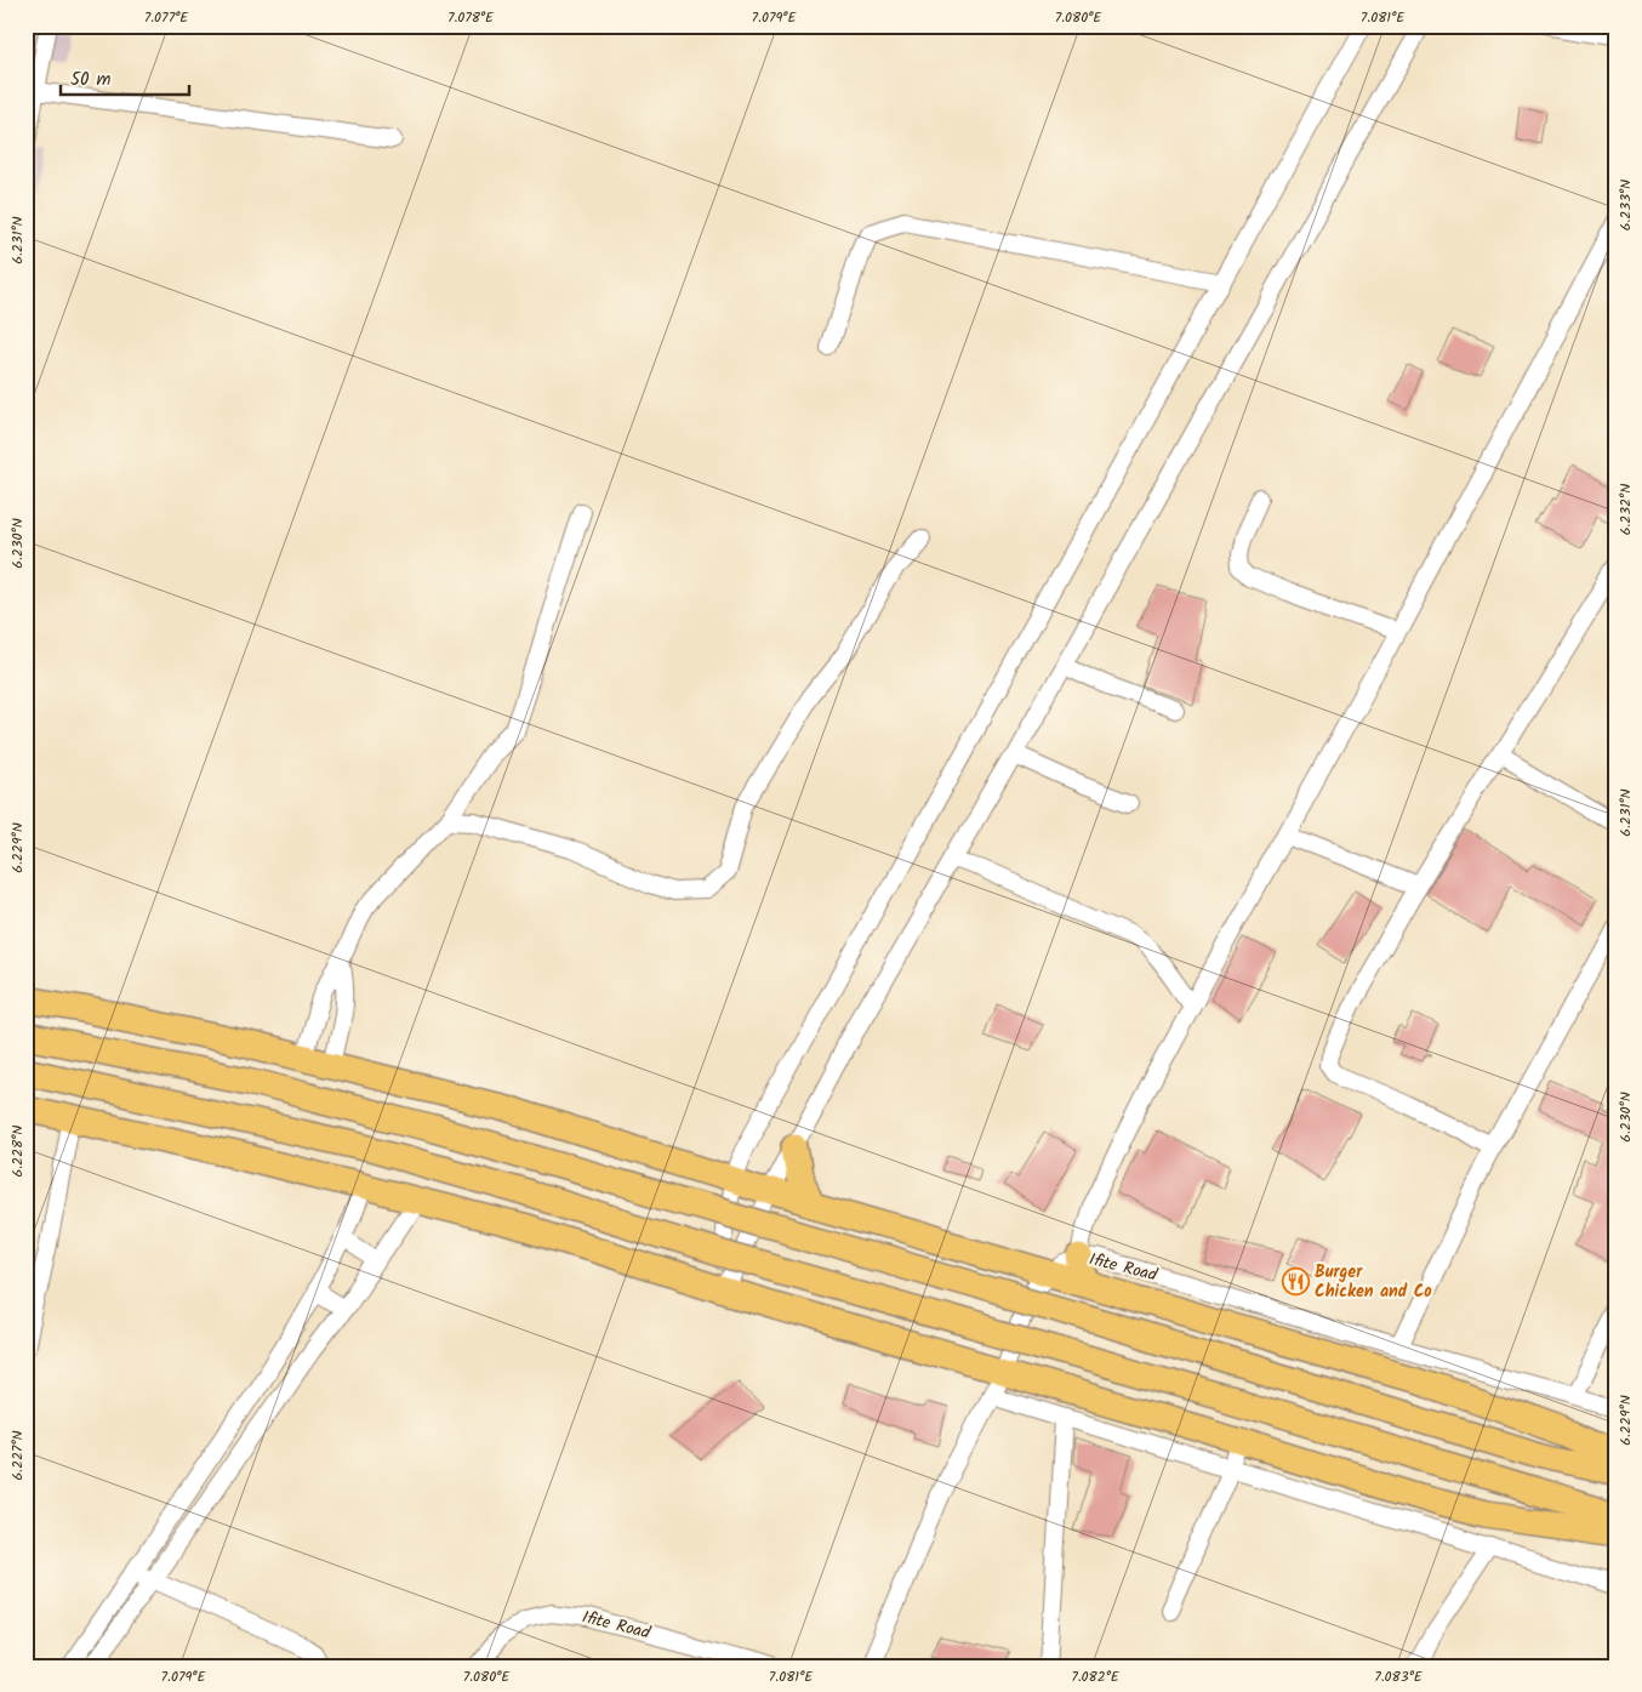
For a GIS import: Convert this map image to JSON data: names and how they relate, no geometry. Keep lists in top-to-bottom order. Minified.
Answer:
{"streets":{"street":["Ifite Road"]},"places":{"restaurant":["Burger Chicken and Co"]},"scale_bar":"50 m","coordinates":["7.077°E","7.078°E","7.079°E","7.080°E","7.081°E","6.233°N","6.231°N","6.232°N","6.230°N","6.229°N","6.228°N","6.227°N","7.082°E","7.083°E"]}
